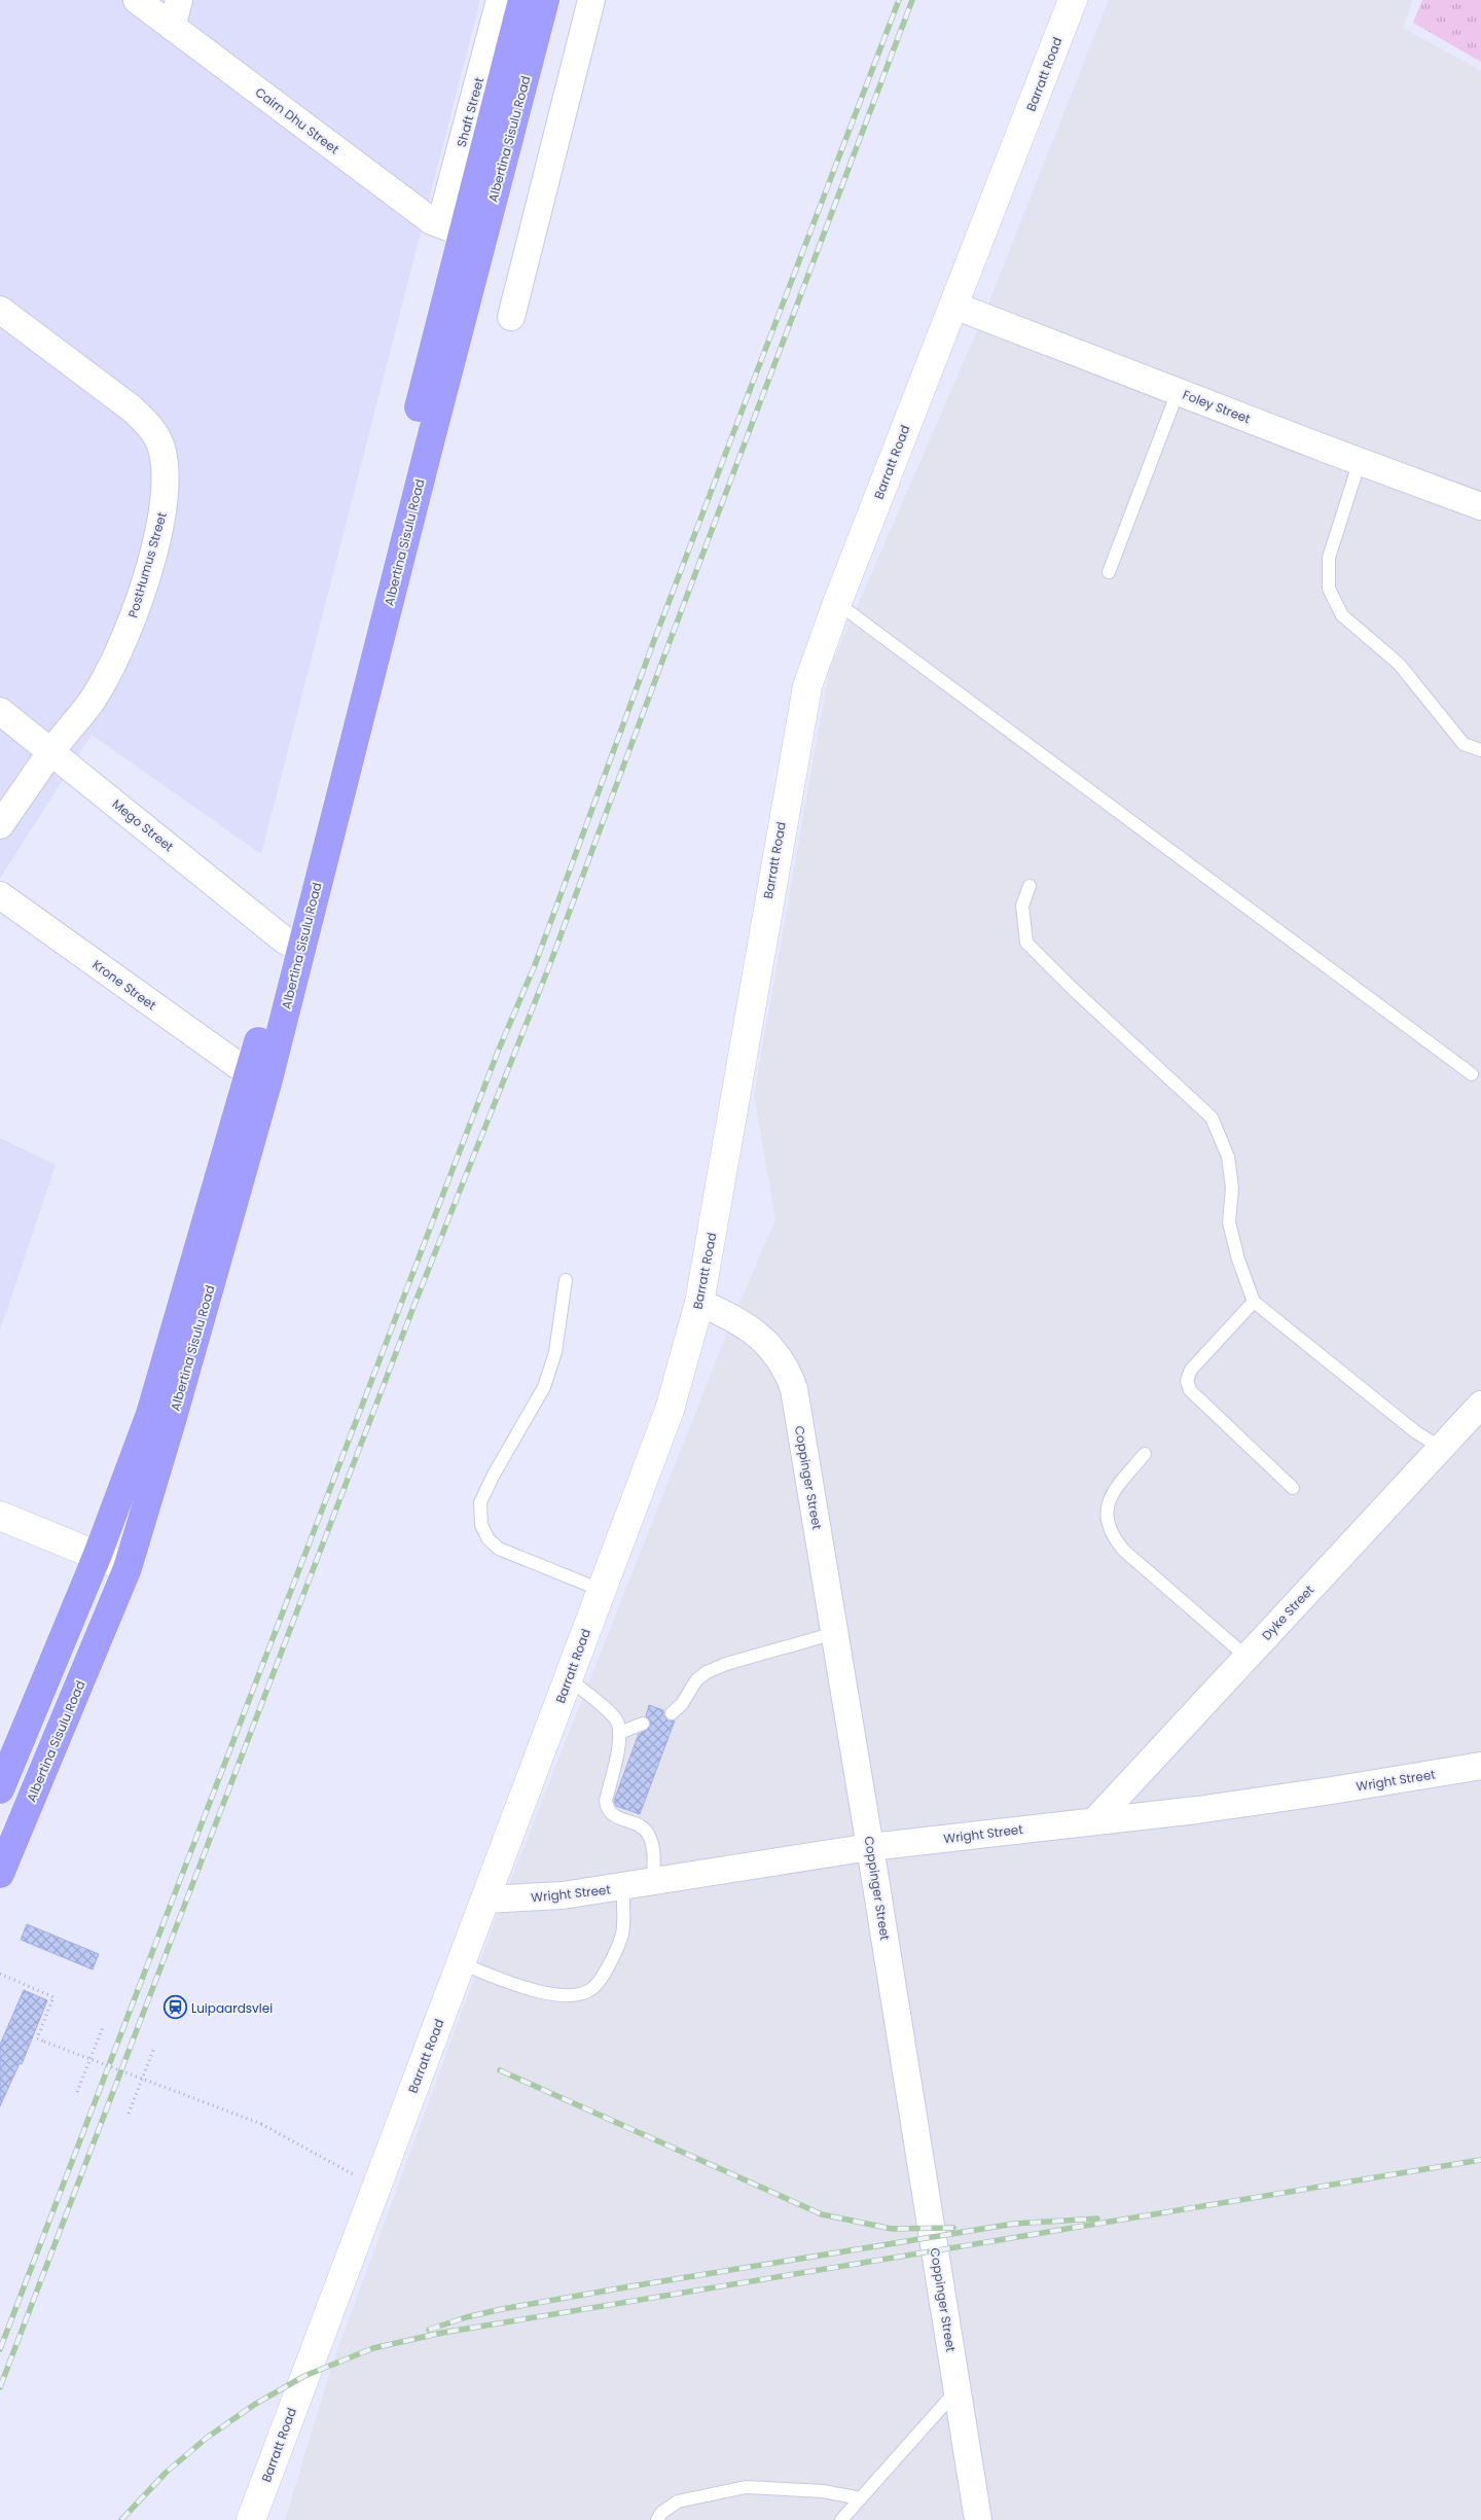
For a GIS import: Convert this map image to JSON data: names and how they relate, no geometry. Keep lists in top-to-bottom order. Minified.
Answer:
{"streets":{"main road":["Barratt Road","Albertina Sisulu Road"],"street":["Shaft Street","Cairn Dhu Street","Foley Street","PostHumus Street","Mego Street","Krone Street","Coppinger Street","Dyke Street","Wright Street"]},"crossings":[["Barratt Road","Foley Street"],["Barratt Road","Coppinger Street"],["Barratt Road","Wright Street"],["Shaft Street","Cairn Dhu Street"],["Shaft Street","Albertina Sisulu Road"],["Cairn Dhu Street","Albertina Sisulu Road"],["Albertina Sisulu Road","Mego Street"],["Albertina Sisulu Road","Krone Street"],["PostHumus Street","Mego Street"],["Coppinger Street","Wright Street"],["Dyke Street","Wright Street"]],"places":{"station":["Luipaardsvlei"]}}
